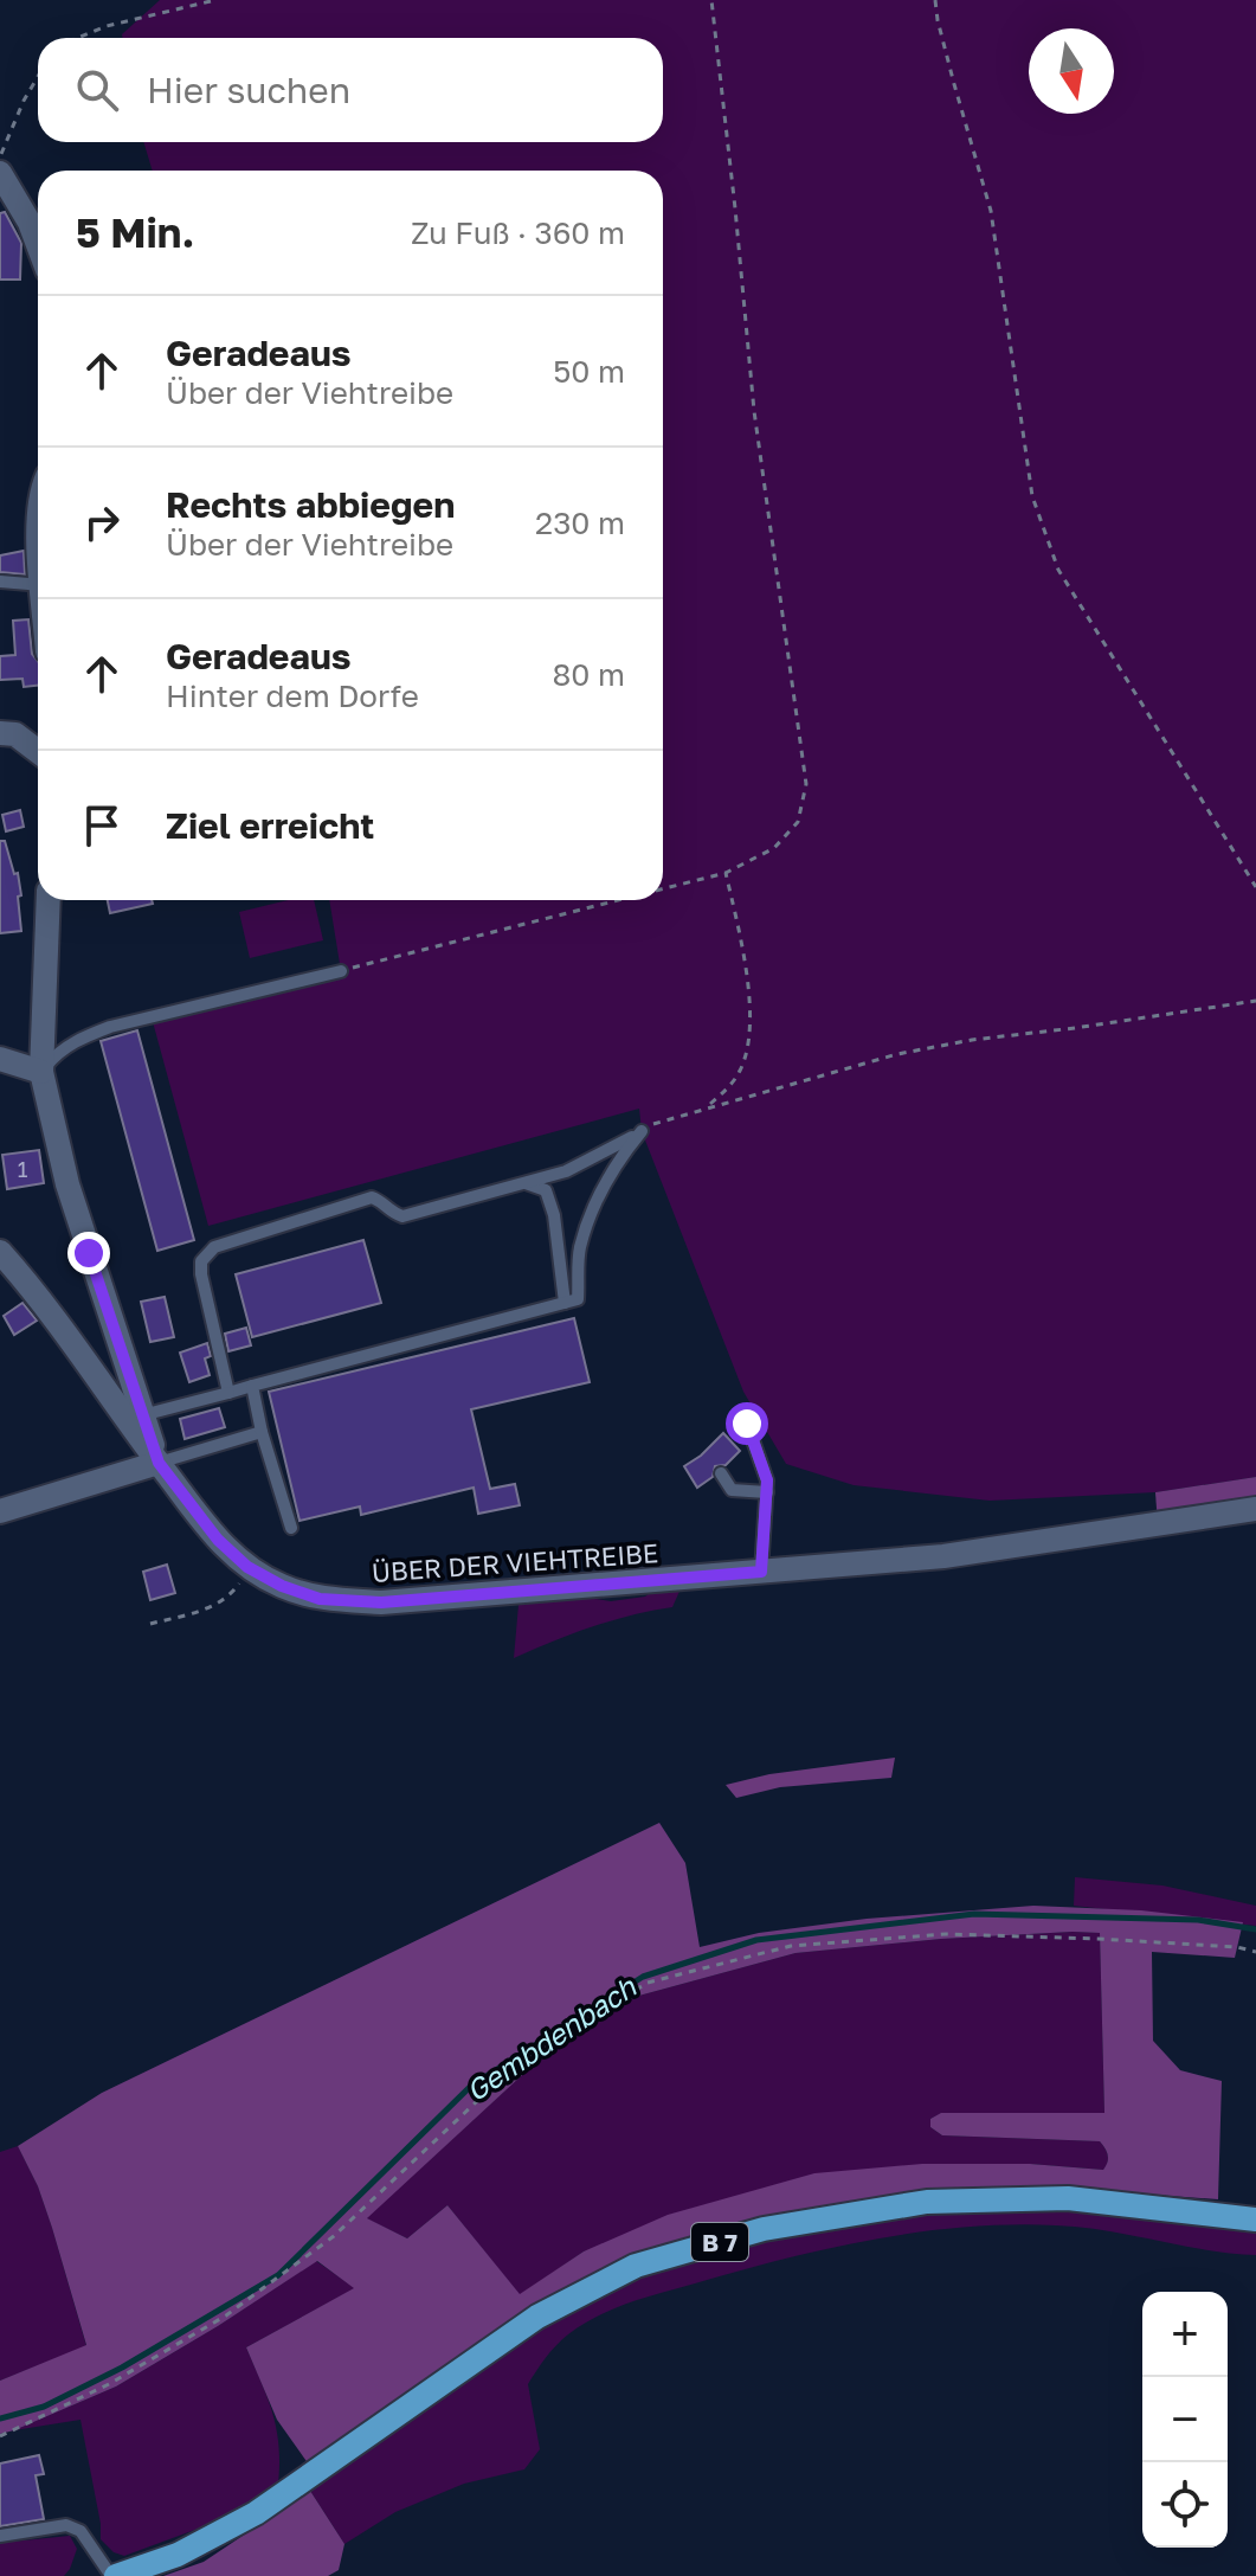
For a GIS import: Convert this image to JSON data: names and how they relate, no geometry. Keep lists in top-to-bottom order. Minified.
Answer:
{"streets":{"main road":["B 7"],"street":["ÜBER DER VIEHTREIBE"]},"water":["Gembdenbach"],"house_numbers":["1"],"north":"bottom","page":{"search":"Hier suchen","heading":["5 Min.","Zu Fuß · 360 m"],"list":[["Geradeaus","Über der Viehtreibe","50 m"],["Rechts abbiegen","Über der Viehtreibe","230 m"],["Geradeaus","Hinter dem Dorfe","80 m"],"Ziel erreicht"],"map_buttons":["+","−"]}}
